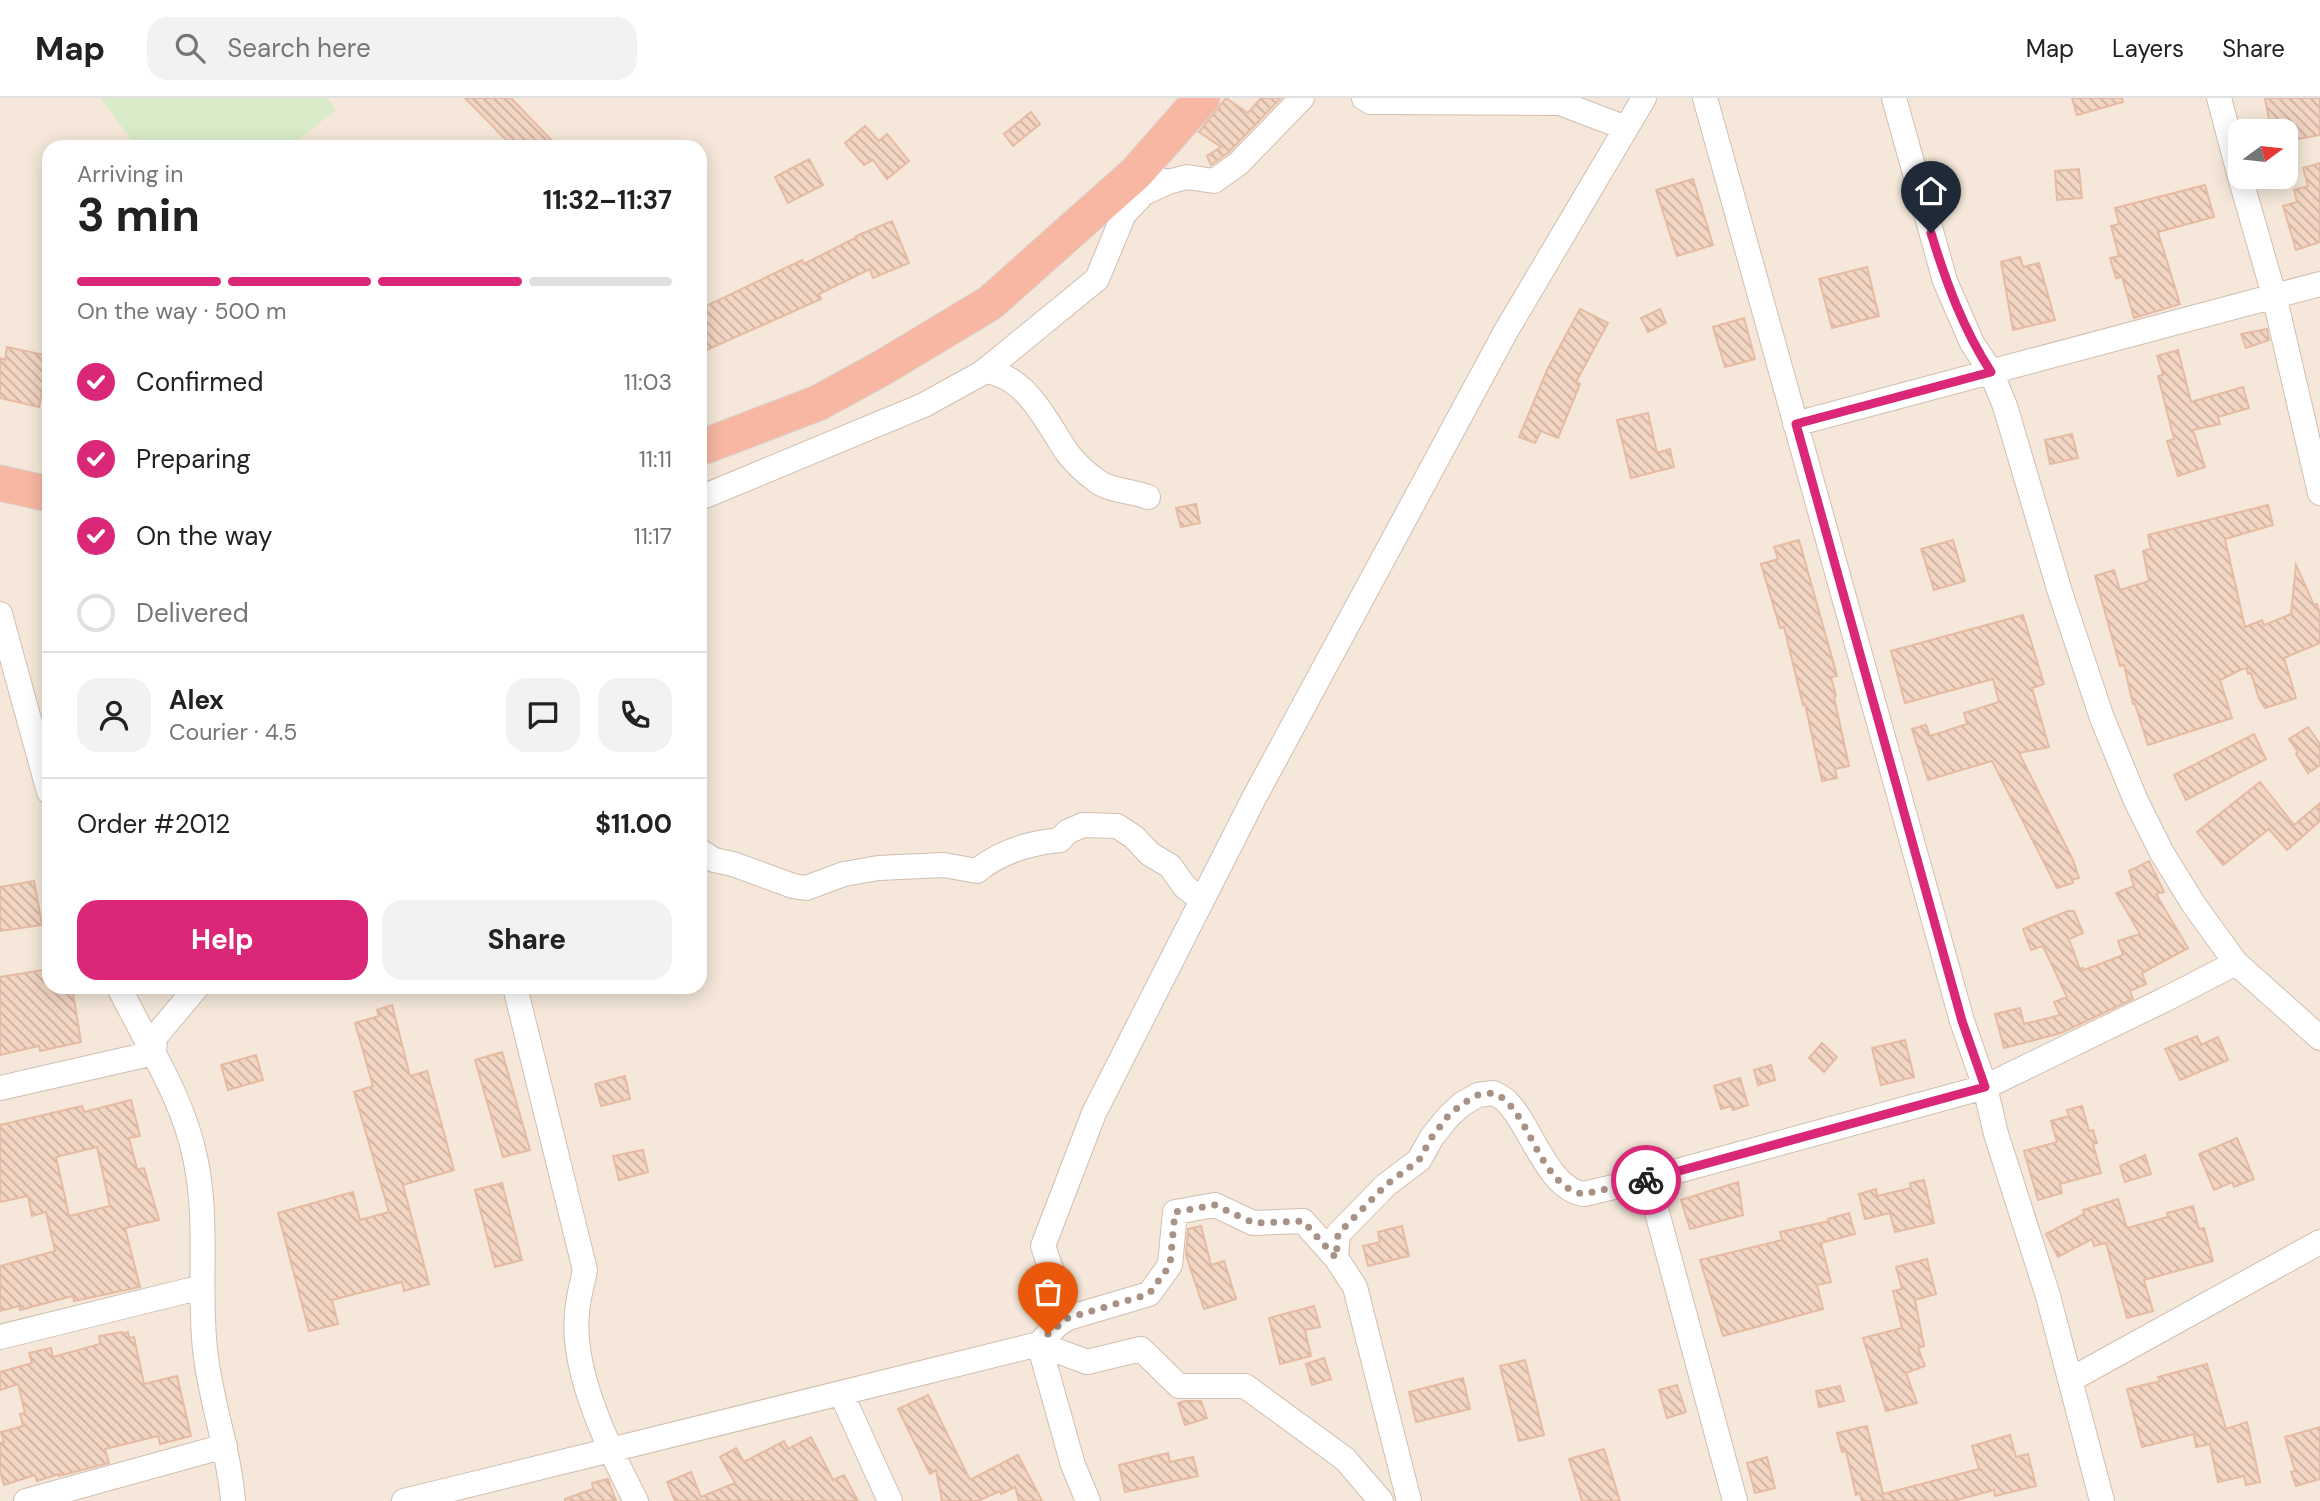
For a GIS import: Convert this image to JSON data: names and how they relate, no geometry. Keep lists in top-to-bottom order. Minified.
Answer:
{"north":"right","page":{"header":"Map","search":"Search here","nav":["Map","Layers","Share"],"heading":["3 min","Arriving in","11:32–11:37"],"panel":["Alex","Courier · 4.5","Order #2012","$11.00"],"bar":"On the way · 500 m","list":[["Confirmed","11:03"],["Preparing","11:11"],["On the way","11:17"],"Delivered"],"buttons":["Help","Share"]}}
